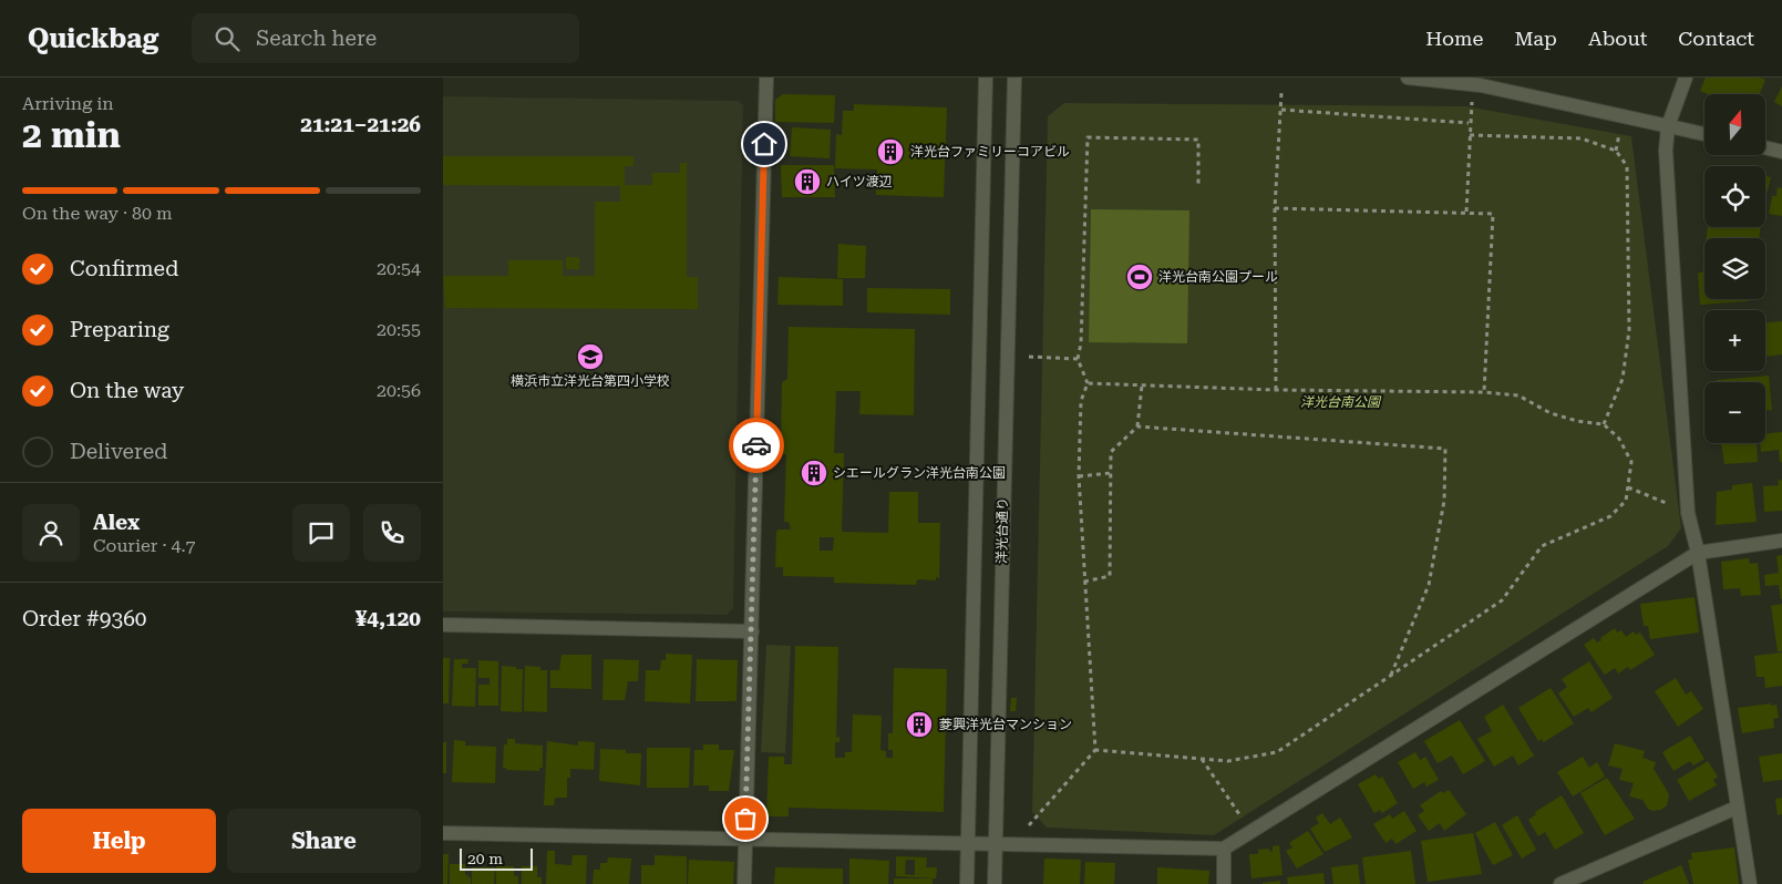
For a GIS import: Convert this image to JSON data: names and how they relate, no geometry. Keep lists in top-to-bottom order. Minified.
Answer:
{"streets":{"street":["洋光台通り"]},"parks":["洋光台南公園"],"places":{"building":["洋光台ファミリーコアビル","ハイツ渡辺","シエールグラン洋光台南公園","菱興洋光台マンション"],"sports":["洋光台南公園プール"],"school or university":["横浜市立洋光台第四小学校"]},"scale_bar":"20 m","north":"top","page":{"header":"Quickbag","search":"Search here","nav":["Home","Map","About","Contact"],"heading":["2 min","Arriving in","21:21–21:26"],"panel":["Alex","Courier · 4.7","Order #9360","¥4,120"],"map_buttons":["+","−"],"bar":"On the way · 80 m","list":[["Confirmed","20:54"],["Preparing","20:55"],["On the way","20:56"],"Delivered"],"buttons":["Help","Share"],"scale":"20 m"}}
